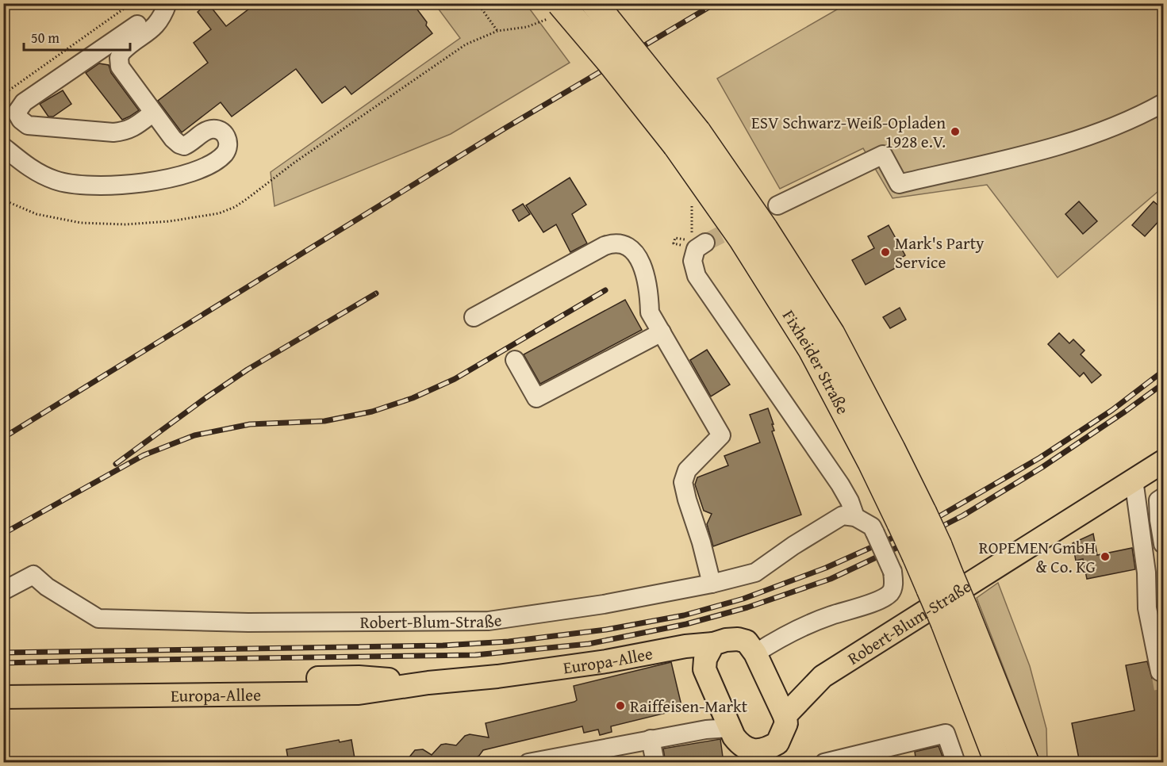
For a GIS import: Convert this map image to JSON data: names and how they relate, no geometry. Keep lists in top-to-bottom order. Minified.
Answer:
{"streets":{"highway":["Fixheider Straße"],"main road":["Robert-Blum-Straße","Europa-Allee"]},"crossings":[["Robert-Blum-Straße","Europa-Allee"]],"places":["ESV Schwarz-Weiß-Opladen 1928 e.V.","Mark's Party Service","ROPEMEN GmbH & Co. KG","Raiffeisen-Markt"],"scale_bar":"50 m"}
